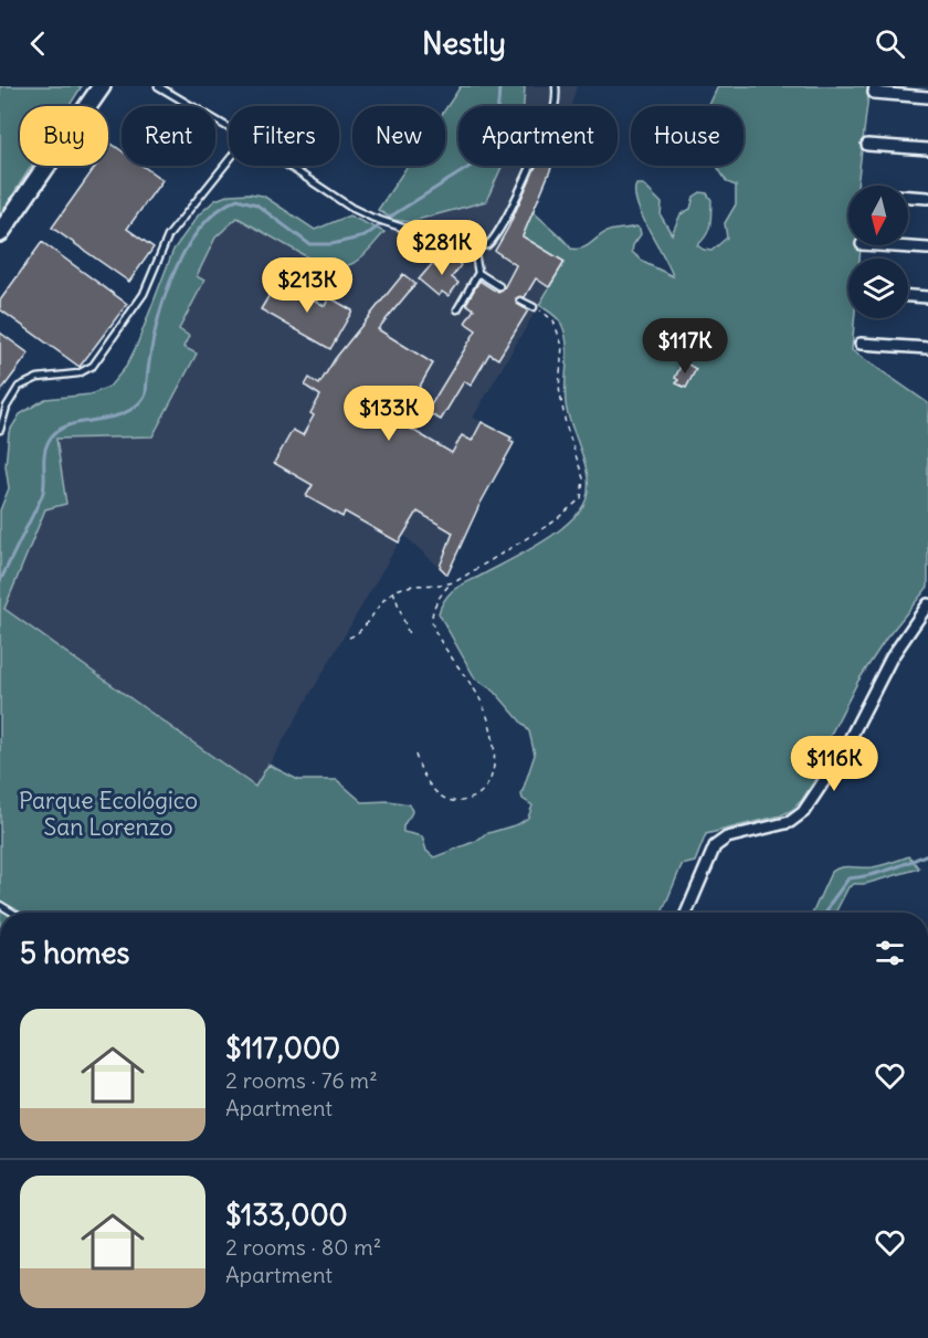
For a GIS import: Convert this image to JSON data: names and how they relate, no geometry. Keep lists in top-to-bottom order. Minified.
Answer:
{"parks":["Parque Ecológico San Lorenzo"],"north":"bottom","page":{"header":"Nestly","chip":["Buy","Rent","Filters","New","Apartment","House"],"price":["$281K","$213K","$117K","$133K","$116K"],"heading":"5 homes","list":[{"name":"$117,000","note":"2 rooms · 76 m² · Apartment"},{"name":"$133,000","note":"2 rooms · 80 m² · Apartment"}]}}
